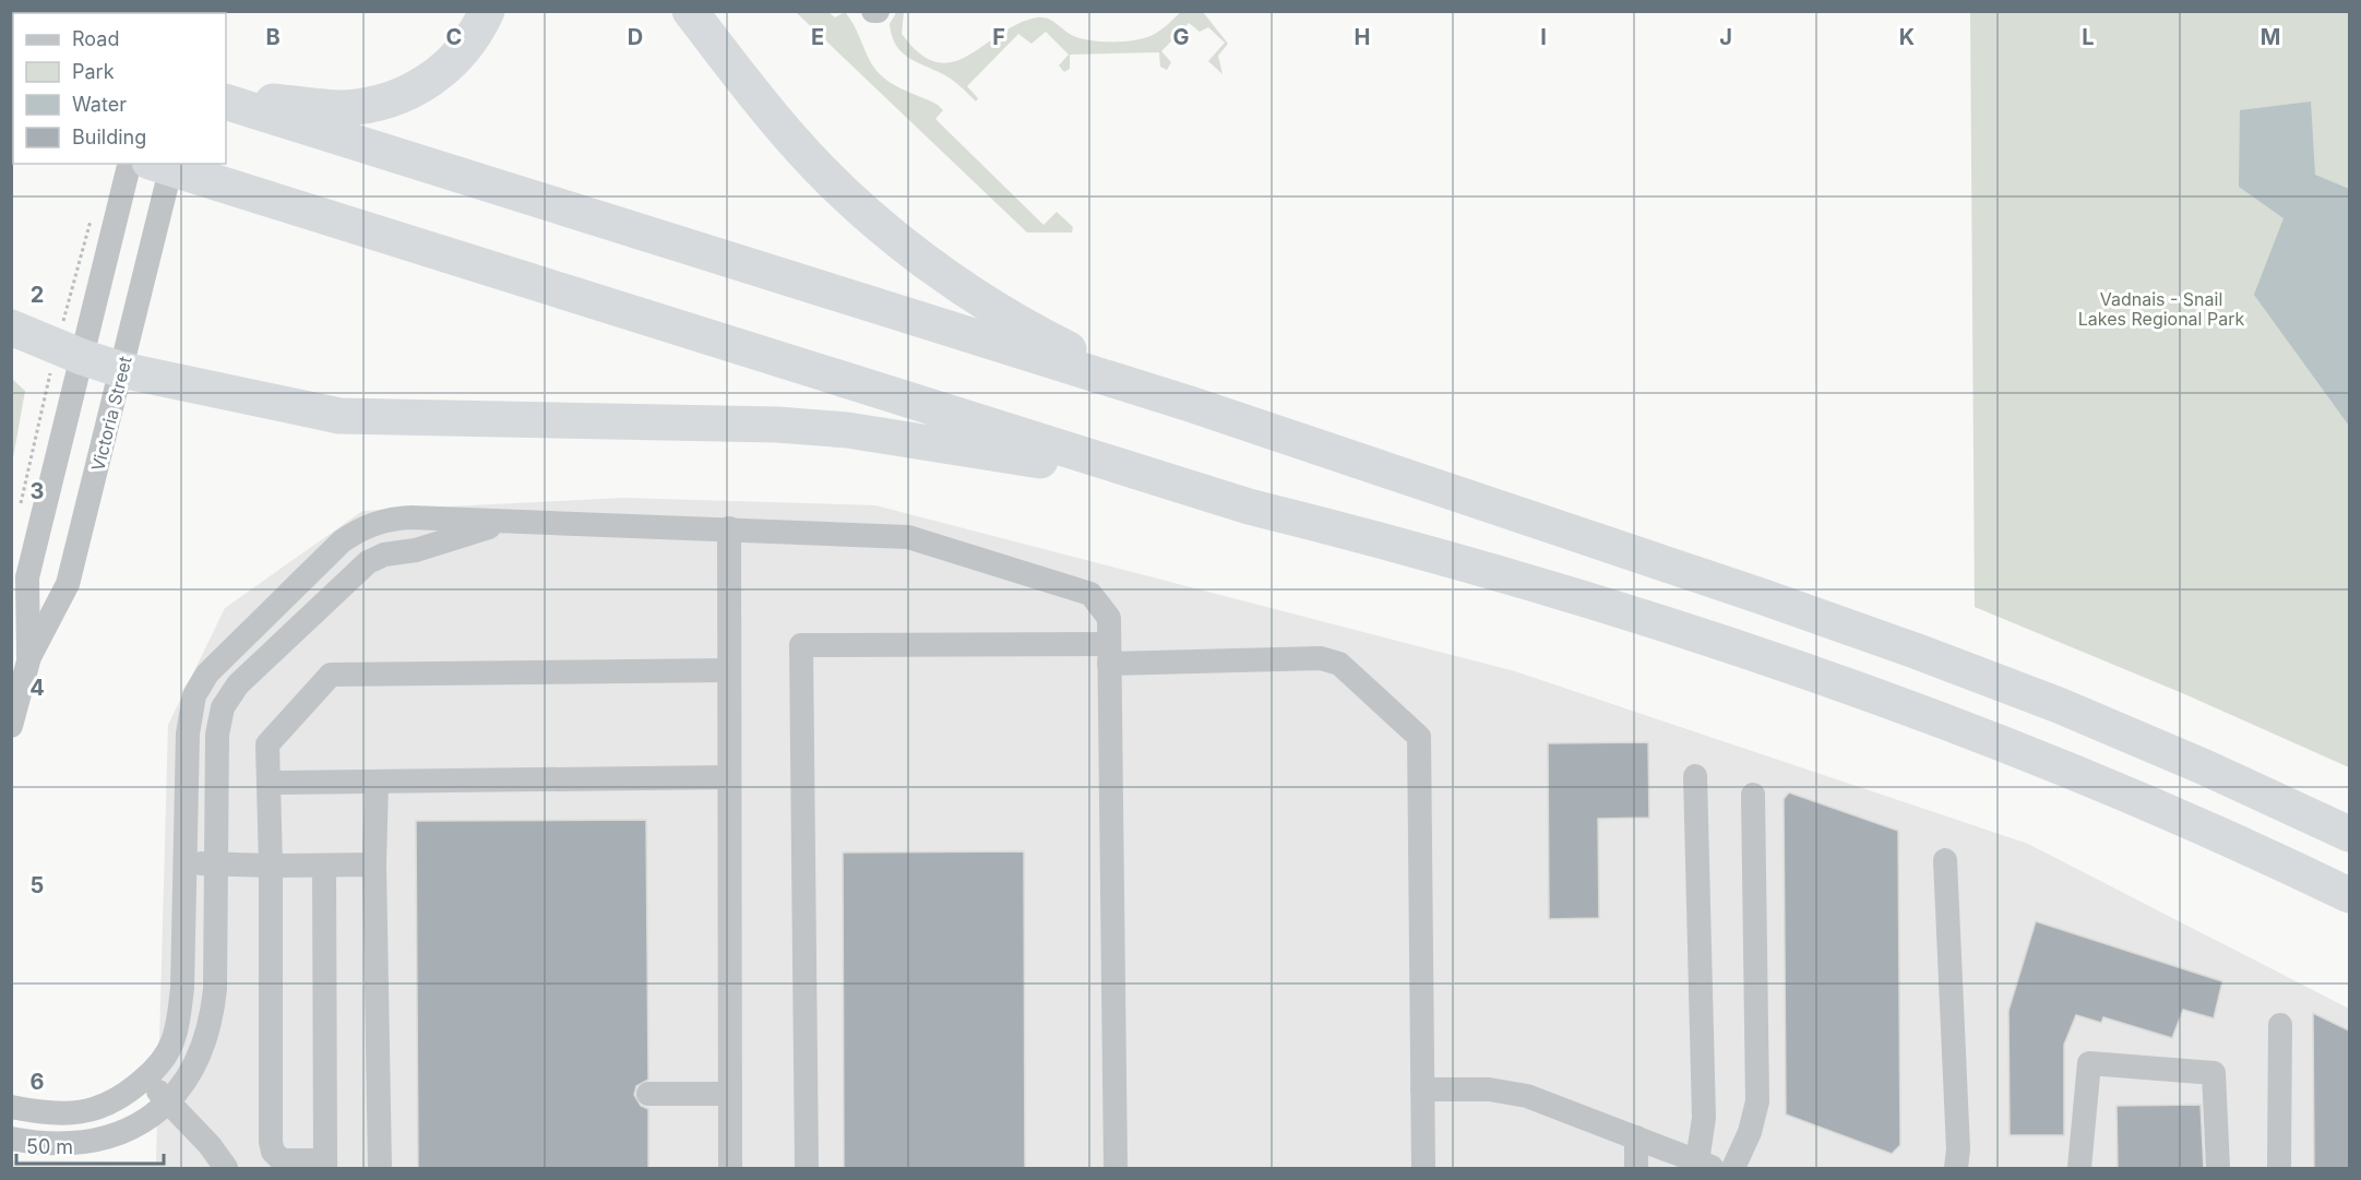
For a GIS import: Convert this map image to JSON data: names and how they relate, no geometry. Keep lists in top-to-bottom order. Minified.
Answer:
{"streets":{"street":["Victoria Street"]},"parks":["Vadnais - Snail Lakes Regional Park"],"legend":["Road","Park","Water","Building"],"scale_bar":"50 m","grid":{"columns":["B","C","D","E","F","G","H","I","J","K","L","M"],"rows":["2","3","4","5","6"]}}
